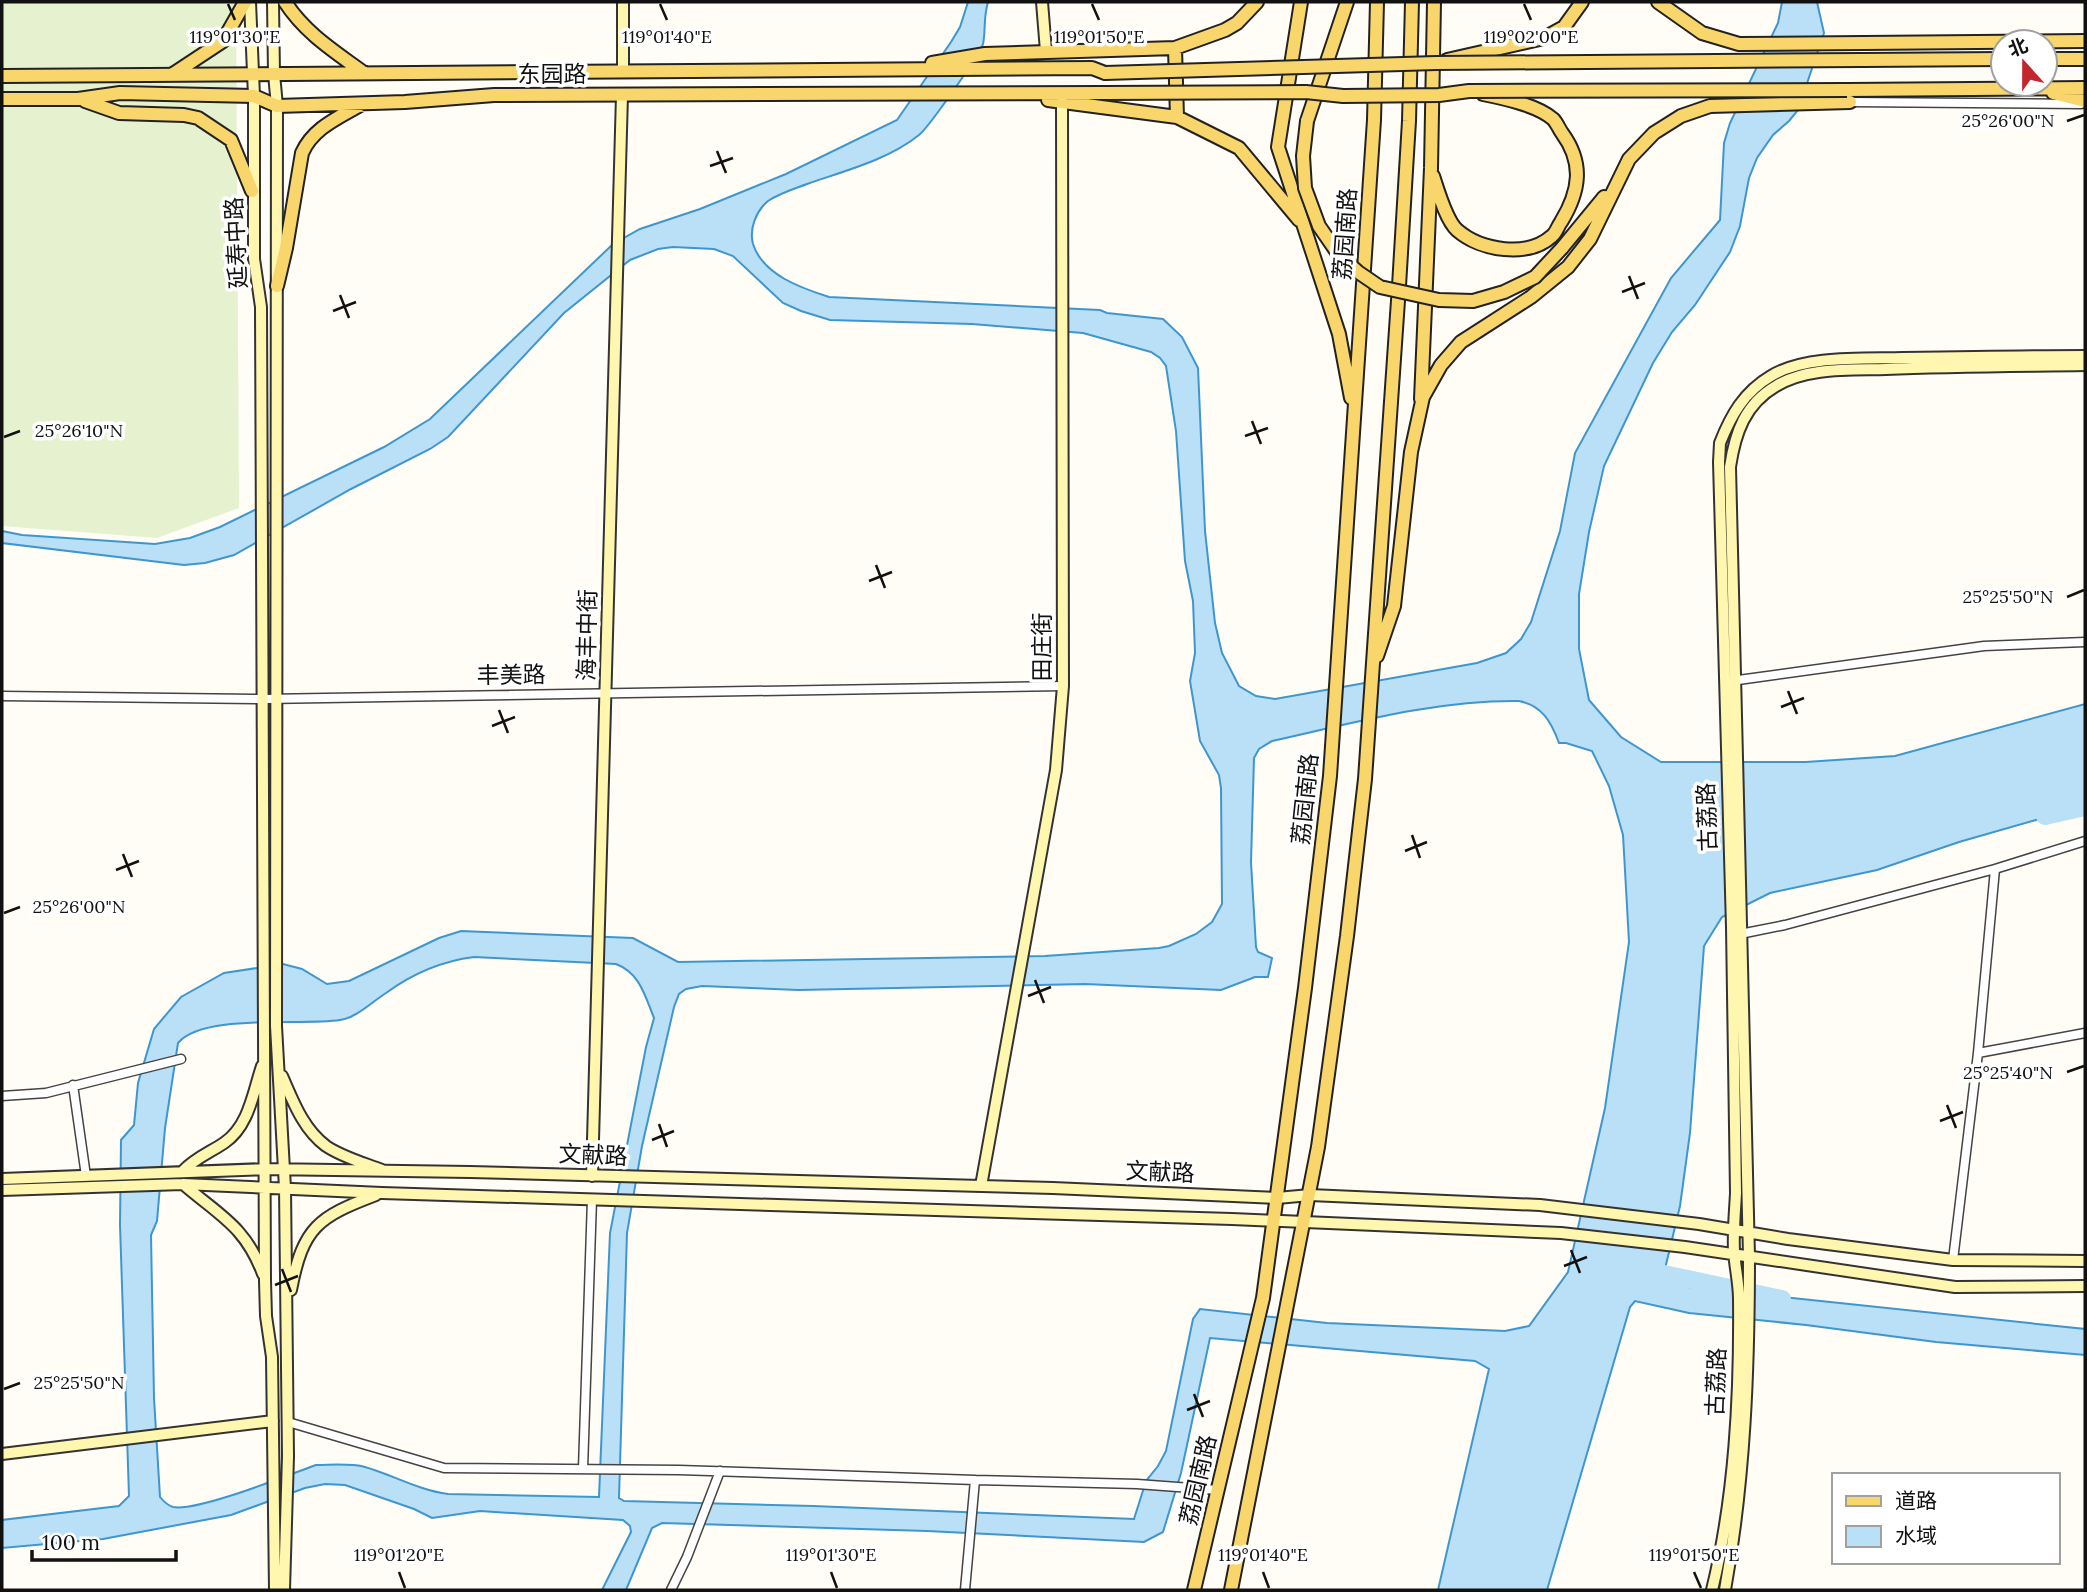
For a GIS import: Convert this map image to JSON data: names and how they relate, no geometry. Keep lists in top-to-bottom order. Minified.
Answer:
{"streets":{"main road":["东园路","荔园南路","延寿中路","海丰中街","田庄街","古荔路","文献路"],"street":["丰美路"]},"crossings":[["东园路","延寿中路"],["东园路","海丰中街"],["荔园南路","文献路"],["延寿中路","丰美路"],["海丰中街","丰美路"],["海丰中街","文献路"],["田庄街","丰美路"],["田庄街","文献路"],["古荔路","文献路"]],"legend":["道路","水域"],"scale_bar":"100 m","north":"top","coordinates":["119°01'30\"E","119°01'40\"E","119°01'50\"E","119°02'00\"E","25°26'00\"N","25°26'10\"N","25°25'50\"N","25°25'40\"N","119°01'20\"E"]}
